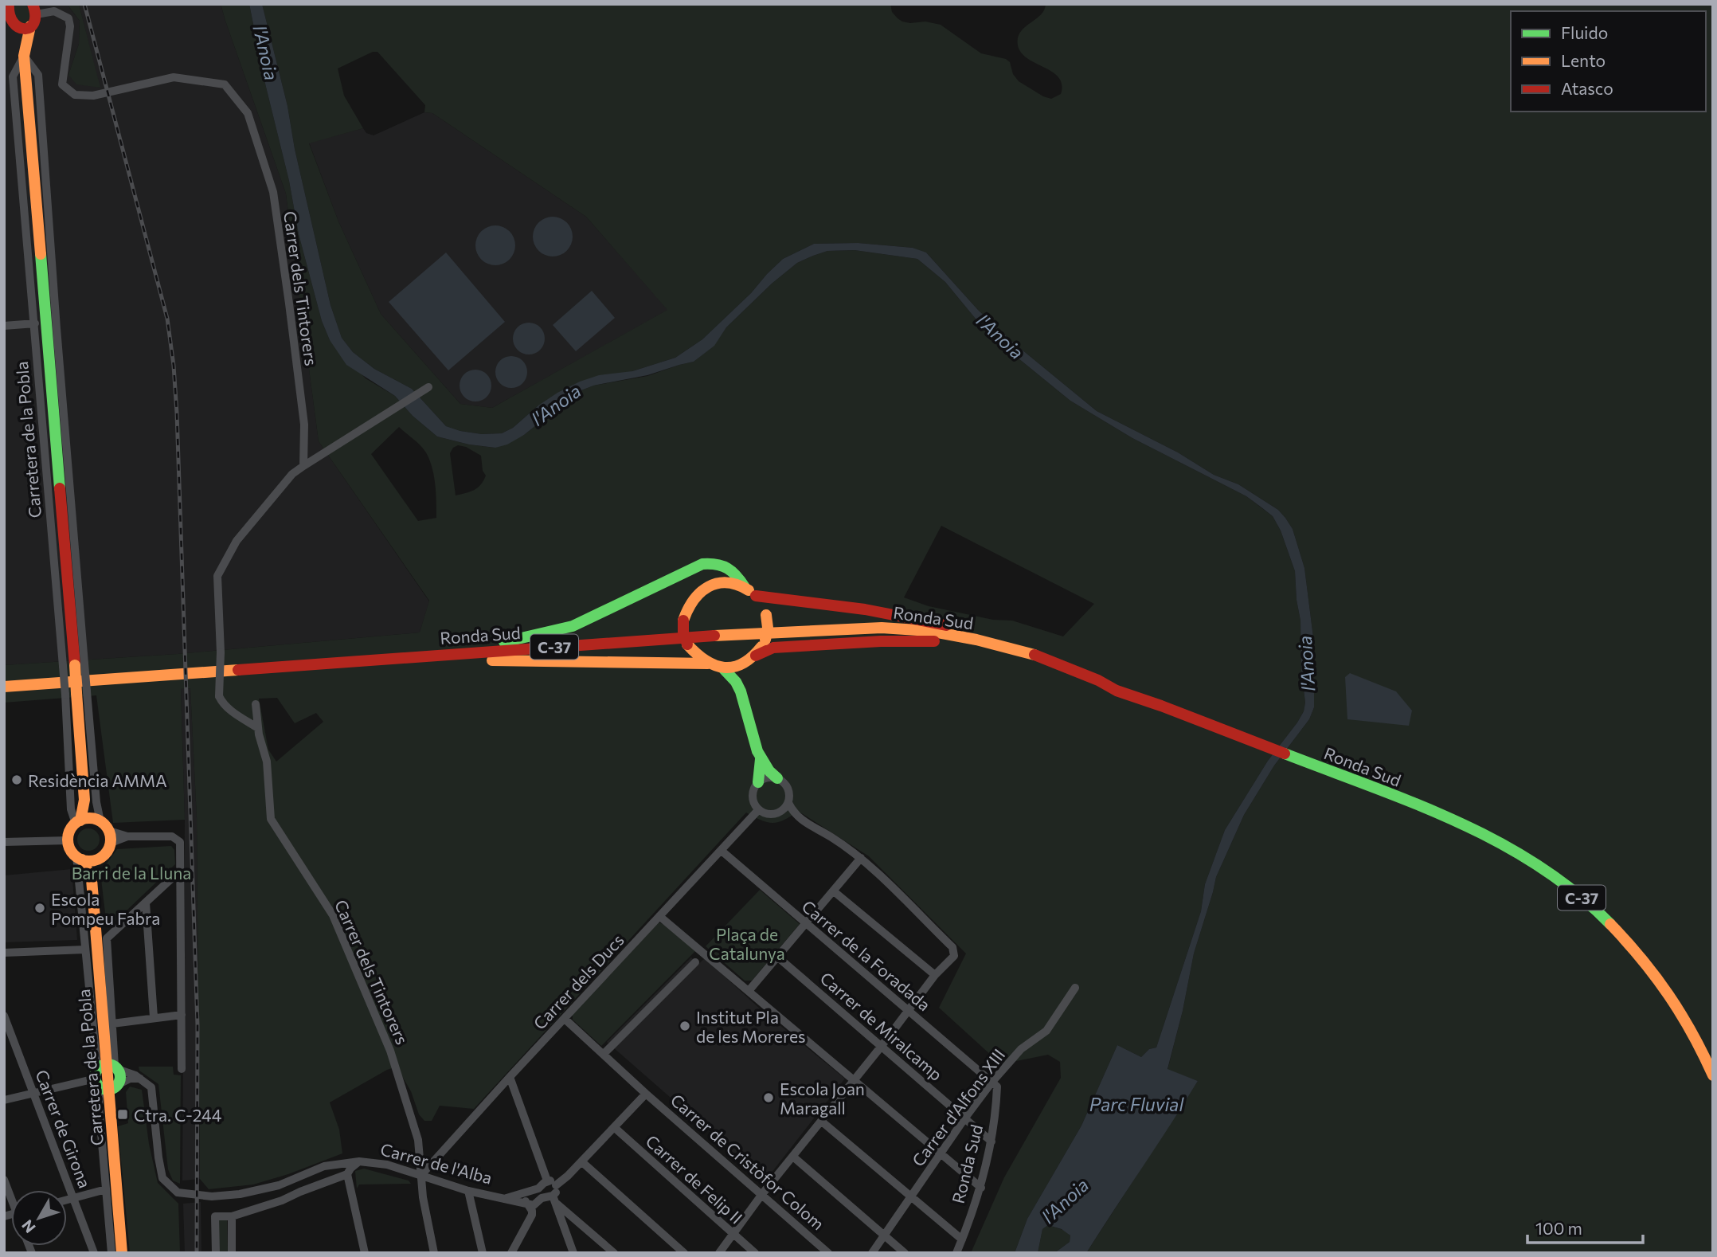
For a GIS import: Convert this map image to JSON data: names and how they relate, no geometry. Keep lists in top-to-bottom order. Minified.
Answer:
{"streets":{"main road":["Carretera de la Pobla","Ronda Sud","C-37"],"street":["Carrer dels Tintorers","Carrer de la Foradada","Carrer dels Ducs","Carrer de Miralcamp","Carrer d'Alfons XIII","Carrer de Girona","Carrer de Cristòfor Colom","Carrer de l'Alba","Carrer de Felip II"]},"crossings":[["Carrer dels Tintorers","Carretera de la Pobla"],["Carrer dels Tintorers","Carrer dels Ducs"],["Carrer dels Tintorers","Carrer de l'Alba"],["Ronda Sud","Carrer de la Foradada"],["Ronda Sud","Carrer de Miralcamp"],["Ronda Sud","Carrer d'Alfons XIII"],["Carrer de la Foradada","Carrer dels Ducs"],["Carrer de la Foradada","Carrer d'Alfons XIII"],["Carrer dels Ducs","Carrer de Cristòfor Colom"],["Carrer dels Ducs","Carrer de l'Alba"],["Carrer de Miralcamp","Carrer d'Alfons XIII"]],"water":["l'Anoia","Parc Fluvial"],"parks":["Barri de la Lluna","Plaça de Catalunya"],"places":{"other":["Residència AMMA","Escola Pompeu Fabra","Institut Pla de les Moreres","Escola Joan Maragall"],"transit":["Ctra. C-244"]},"legend":["Fluido","Lento","Atasco"],"scale_bar":"100 m","north":"bottom left"}
